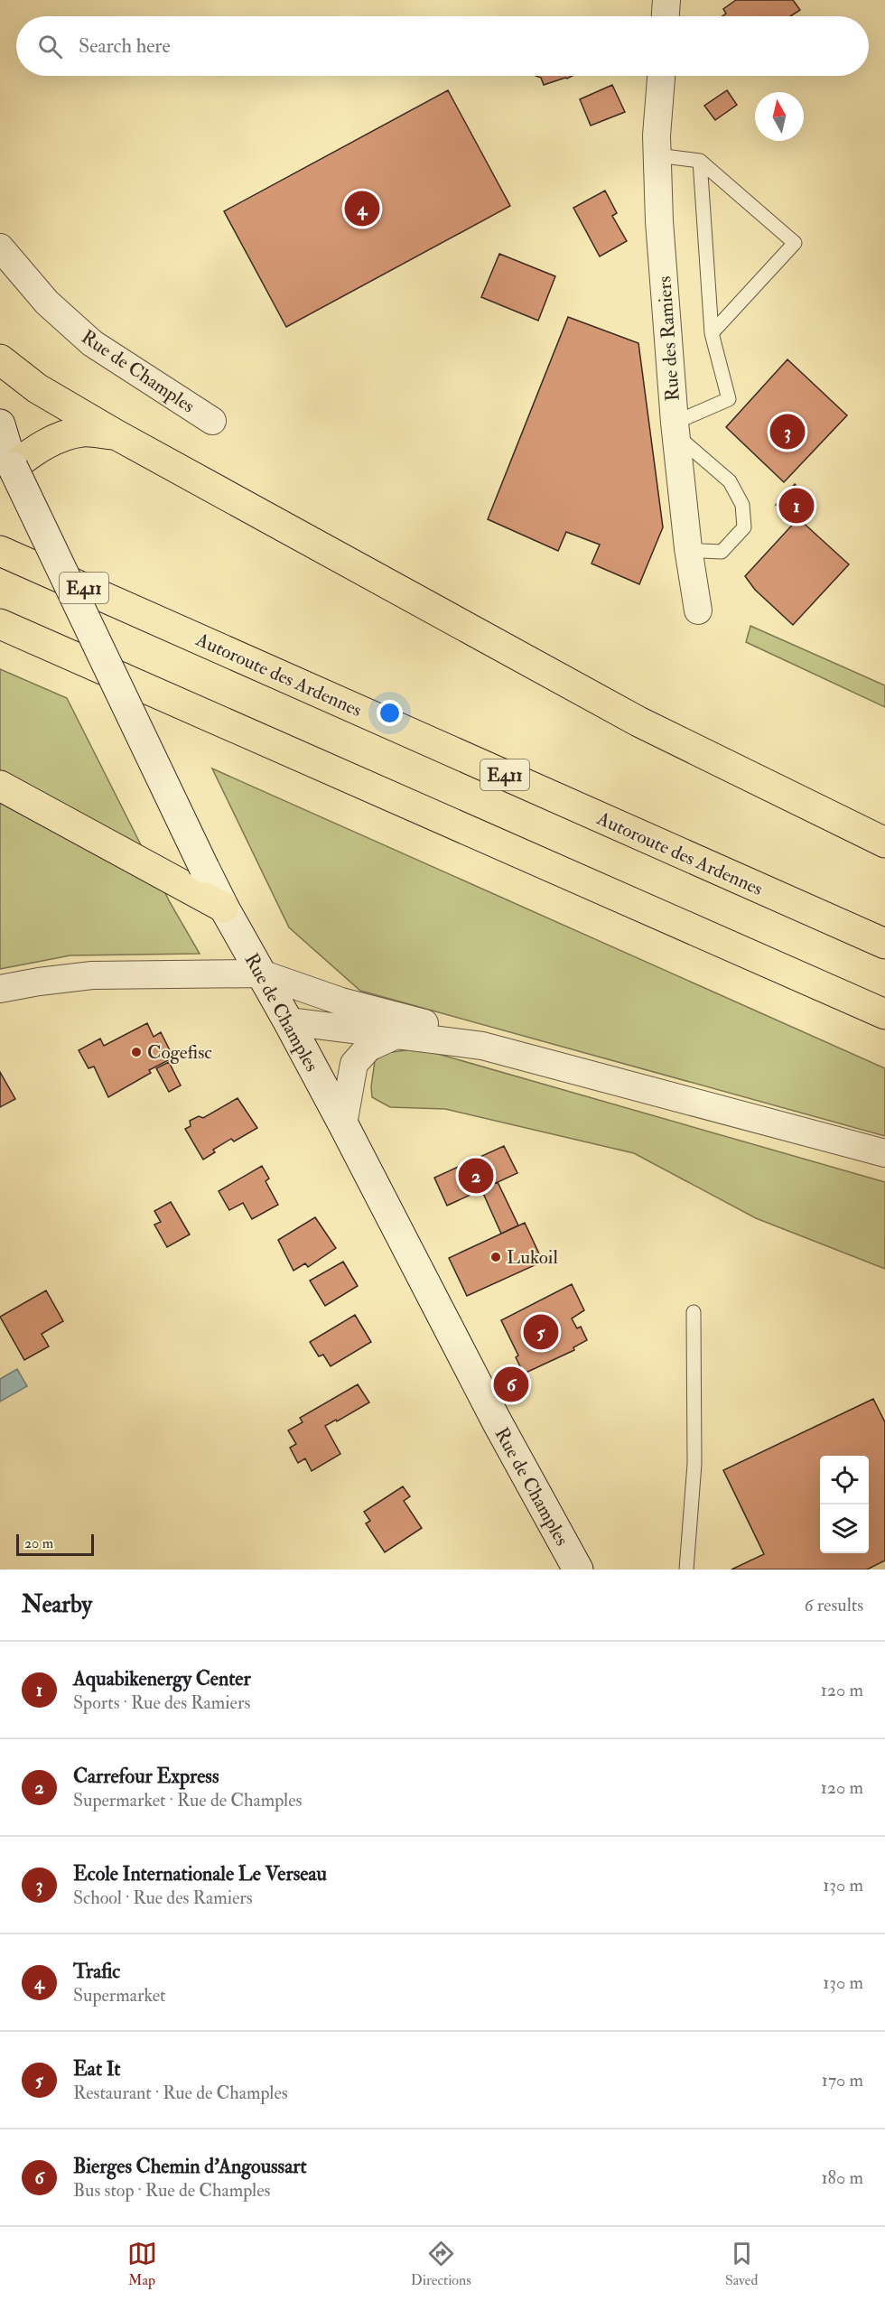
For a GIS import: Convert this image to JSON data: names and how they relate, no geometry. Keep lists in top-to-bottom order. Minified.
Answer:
{"streets":{"highway":["E411","Autoroute des Ardennes"],"main road":["Rue de Champles"],"street":["Rue des Ramiers"]},"places":["Cogefisc","Lukoil"],"scale_bar":"20 m","north":"top","page":{"search":"Search here","pins":["4","3","1","2","5","6"],"scale":"20 m","heading":["Nearby","6 results"],"list":[{"mark":"1","name":"Aquabikenergy Center","note":"Sports · Rue des Ramiers","value":"120 m"},{"mark":"2","name":"Carrefour Express","note":"Supermarket · Rue de Champles","value":"120 m"},{"mark":"3","name":"Ecole Internationale Le Verseau","note":"School · Rue des Ramiers","value":"130 m"},{"mark":"4","name":"Trafic","note":"Supermarket","value":"130 m"},{"mark":"5","name":"Eat It","note":"Restaurant · Rue de Champles","value":"170 m"},{"mark":"6","name":"Bierges Chemin d'Angoussart","note":"Bus stop · Rue de Champles","value":"180 m"}],"nav":["Map","Directions","Saved"]}}
